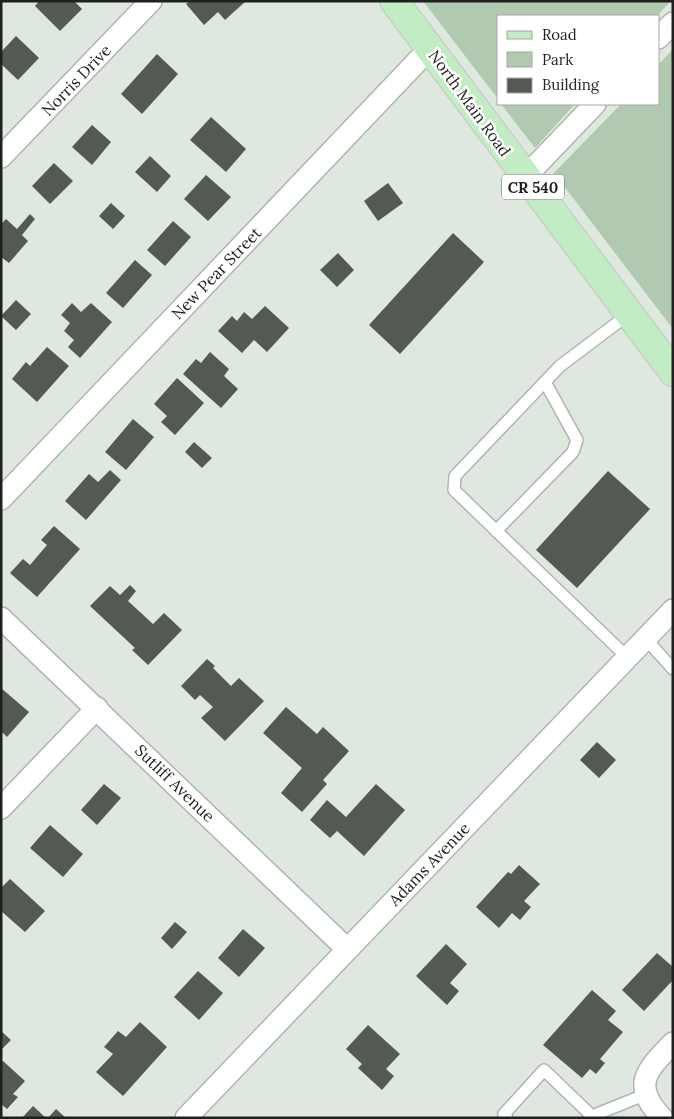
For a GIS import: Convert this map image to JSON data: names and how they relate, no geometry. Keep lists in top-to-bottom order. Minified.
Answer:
{"streets":{"main road":["North Main Road","CR 540"],"street":["Norris Drive","New Pear Street","Sutliff Avenue","Adams Avenue"]},"crossings":[["North Main Road","New Pear Street"],["Sutliff Avenue","Adams Avenue"]],"legend":["Road","Park","Building"]}
